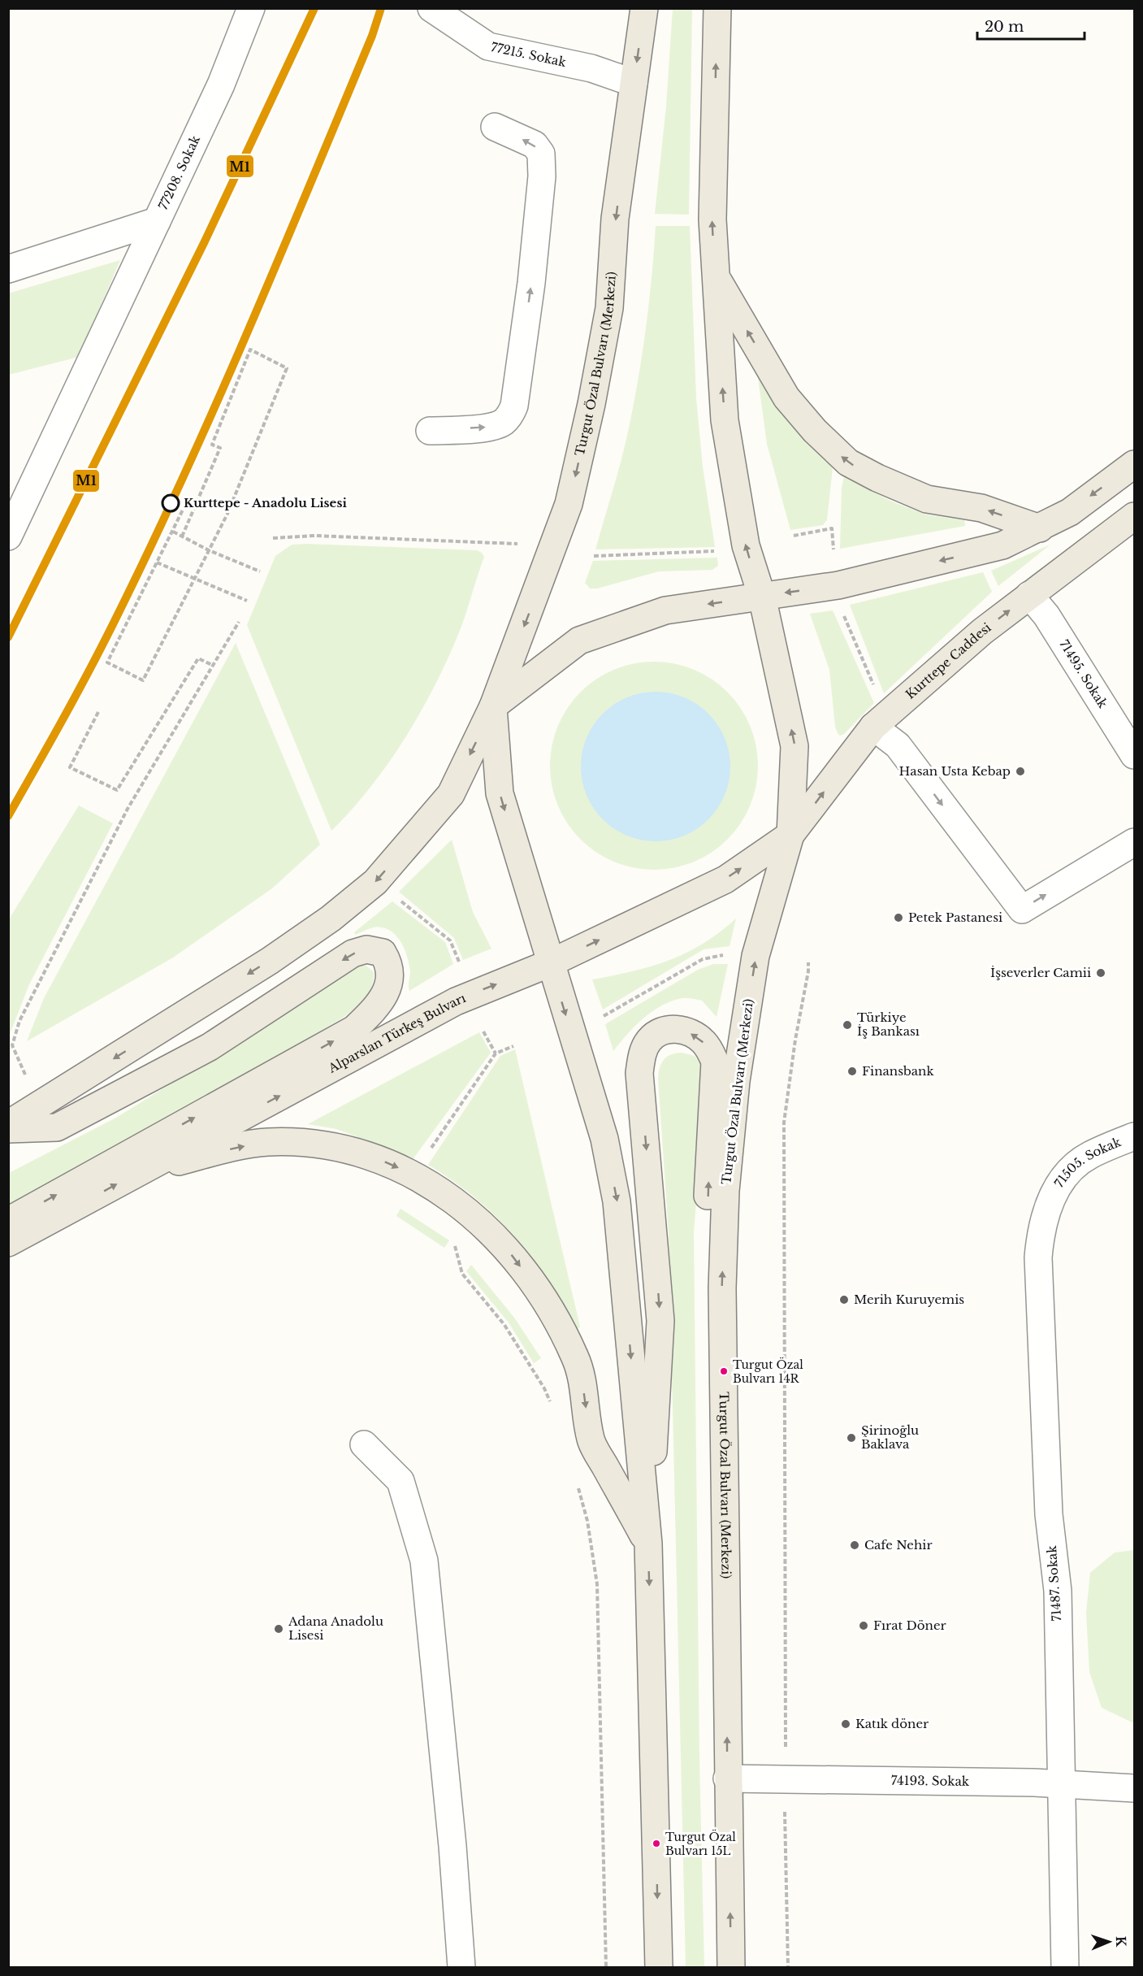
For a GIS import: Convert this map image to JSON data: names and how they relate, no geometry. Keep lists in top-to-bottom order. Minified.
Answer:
{"streets":{"main road":["Turgut Özal Bulvarı (Merkezi)","Kurttepe Caddesi","Alparslan Türkeş Bulvarı"],"street":["77215. Sokak","77208. Sokak","71495. Sokak","71505. Sokak","71487. Sokak","74193. Sokak"]},"crossings":[["77215. Sokak","Turgut Özal Bulvarı (Merkezi)"],["Turgut Özal Bulvarı (Merkezi)","Kurttepe Caddesi"],["Turgut Özal Bulvarı (Merkezi)","Alparslan Türkeş Bulvarı"],["Turgut Özal Bulvarı (Merkezi)","74193. Sokak"],["Kurttepe Caddesi","71495. Sokak"],["Kurttepe Caddesi","Alparslan Türkeş Bulvarı"],["71505. Sokak","71487. Sokak"],["71487. Sokak","74193. Sokak"]],"one_way":["Kurttepe Caddesi"],"places":["Kurttepe - Anadolu Lisesi","Hasan Usta Kebap","Petek Pastanesi","İşseverler Camii","Türkiye İş Bankası","Finansbank","Merih Kuruyemis","Turgut Özal Bulvarı 14R","Şirinoğlu Baklava","Cafe Nehir","Fırat Döner","Adana Anadolu Lisesi","Katık döner","Turgut Özal Bulvarı 15L"],"lines":["transit line M1"],"scale_bar":"20 m","north":"right"}
